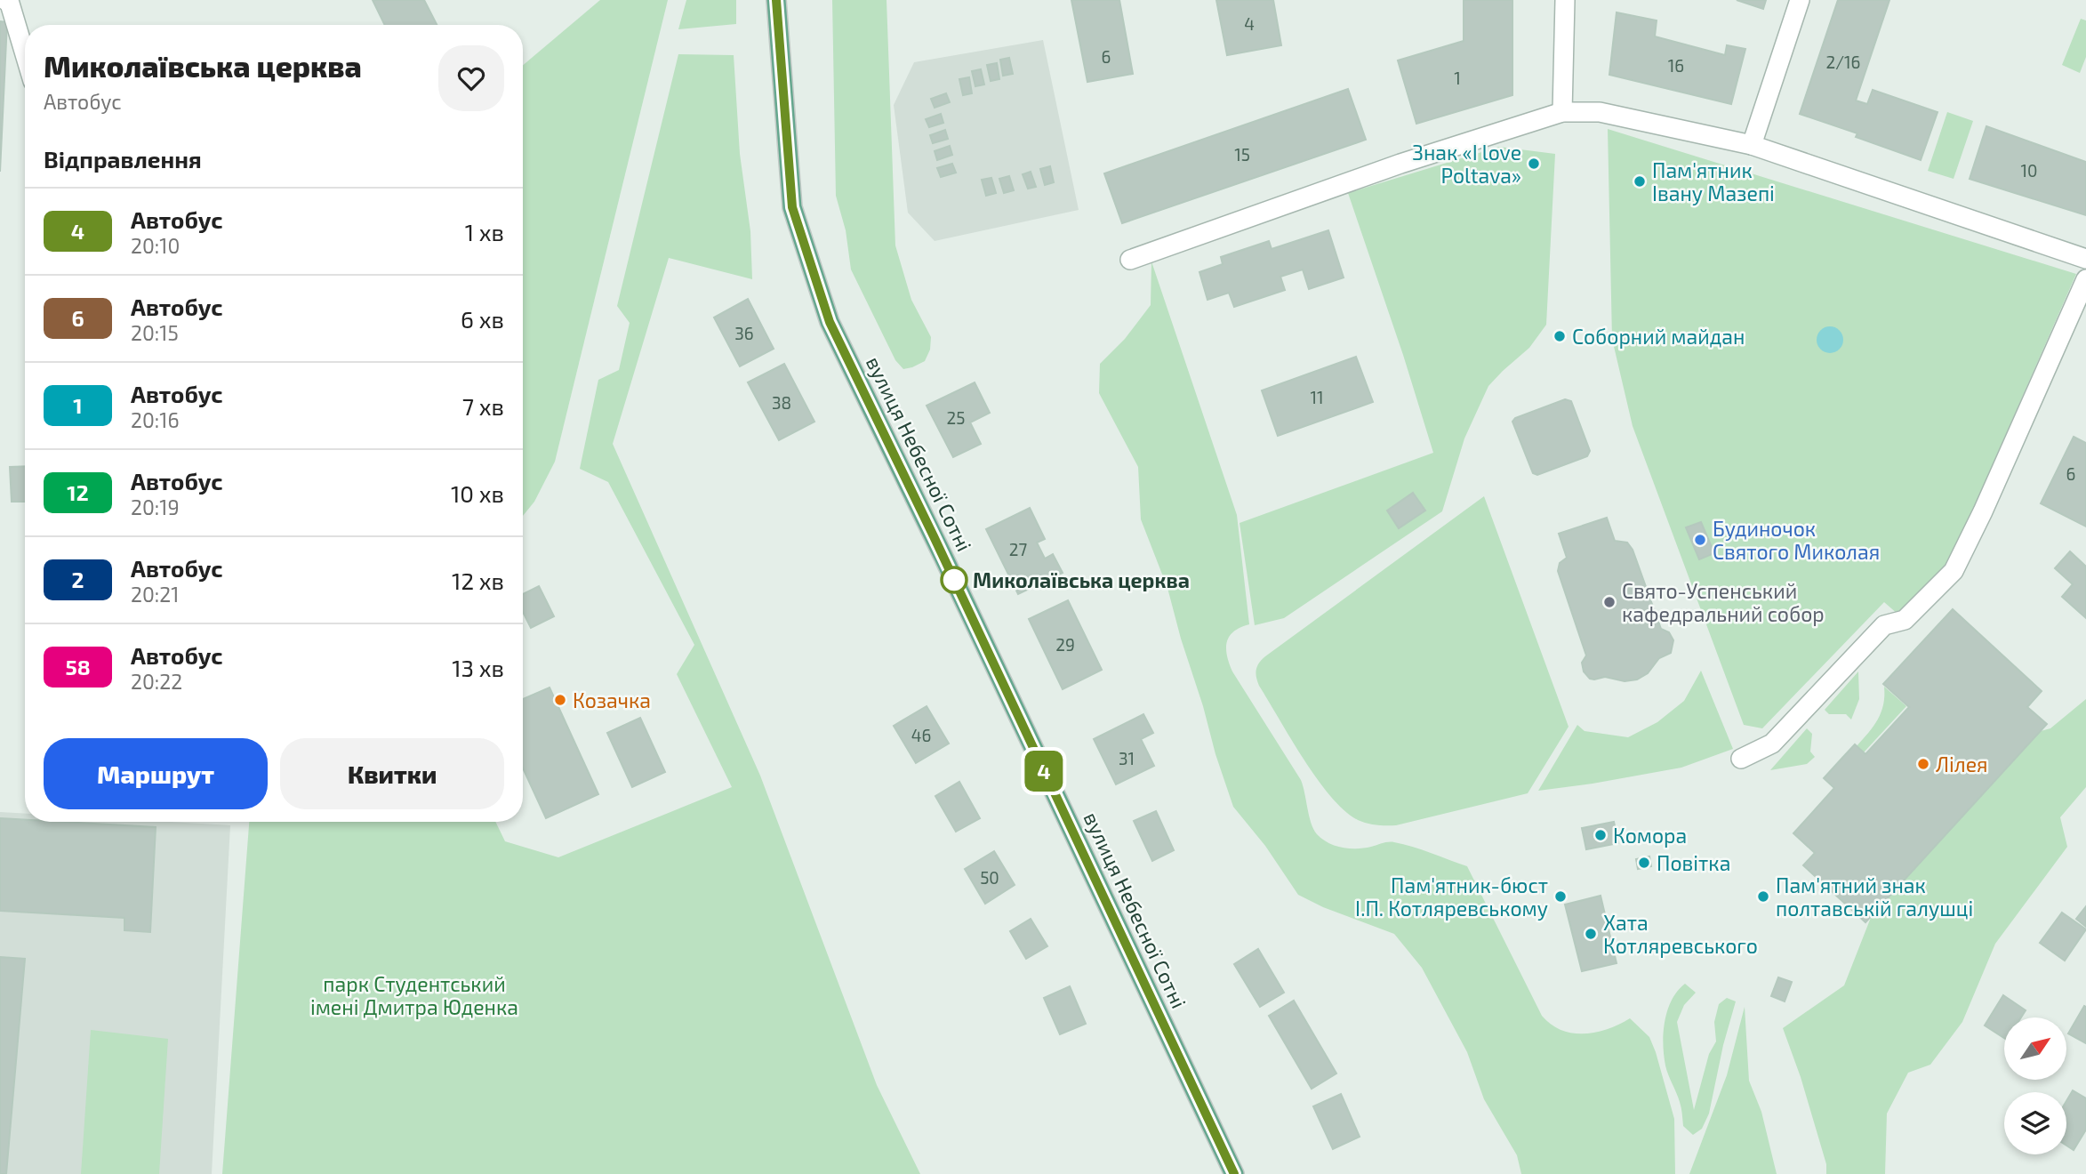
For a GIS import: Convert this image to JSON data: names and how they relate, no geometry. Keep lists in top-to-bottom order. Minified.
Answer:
{"streets":{"main road":["вулиця Небесної Сотні"]},"parks":["парк Студентський імені Дмитра Юденка"],"places":["Знак «I love Poltava»","Пам'ятник Івану Мазепі","Соборний майдан","Будиночок Святого Миколая","Миколаївська церква","Свято-Успенський кафедральний собор","Козачка","Лілея","Комора","Повітка","Пам'ятник-бюст І.П. Котляревському","Пам'ятний знак полтавській галушці","Хата Котляревського"],"lines":["bus line 4"],"house_numbers":["4","6","2/16","16","1","15","10","36","11","38","25","6","27","29","46","31","50"],"north":"top right","page":{"on_map":"4","heading":[["Миколаївська церква","Автобус"],"Відправлення"],"list":[{"mark":"4","name":"Автобус","note":"20:10","value":"1 хв"},{"mark":"6","name":"Автобус","note":"20:15","value":"6 хв"},{"mark":"1","name":"Автобус","note":"20:16","value":"7 хв"},{"mark":"12","name":"Автобус","note":"20:19","value":"10 хв"},{"mark":"2","name":"Автобус","note":"20:21","value":"12 хв"},{"mark":"58","name":"Автобус","note":"20:22","value":"13 хв"}],"buttons":["Маршрут","Квитки"]}}
